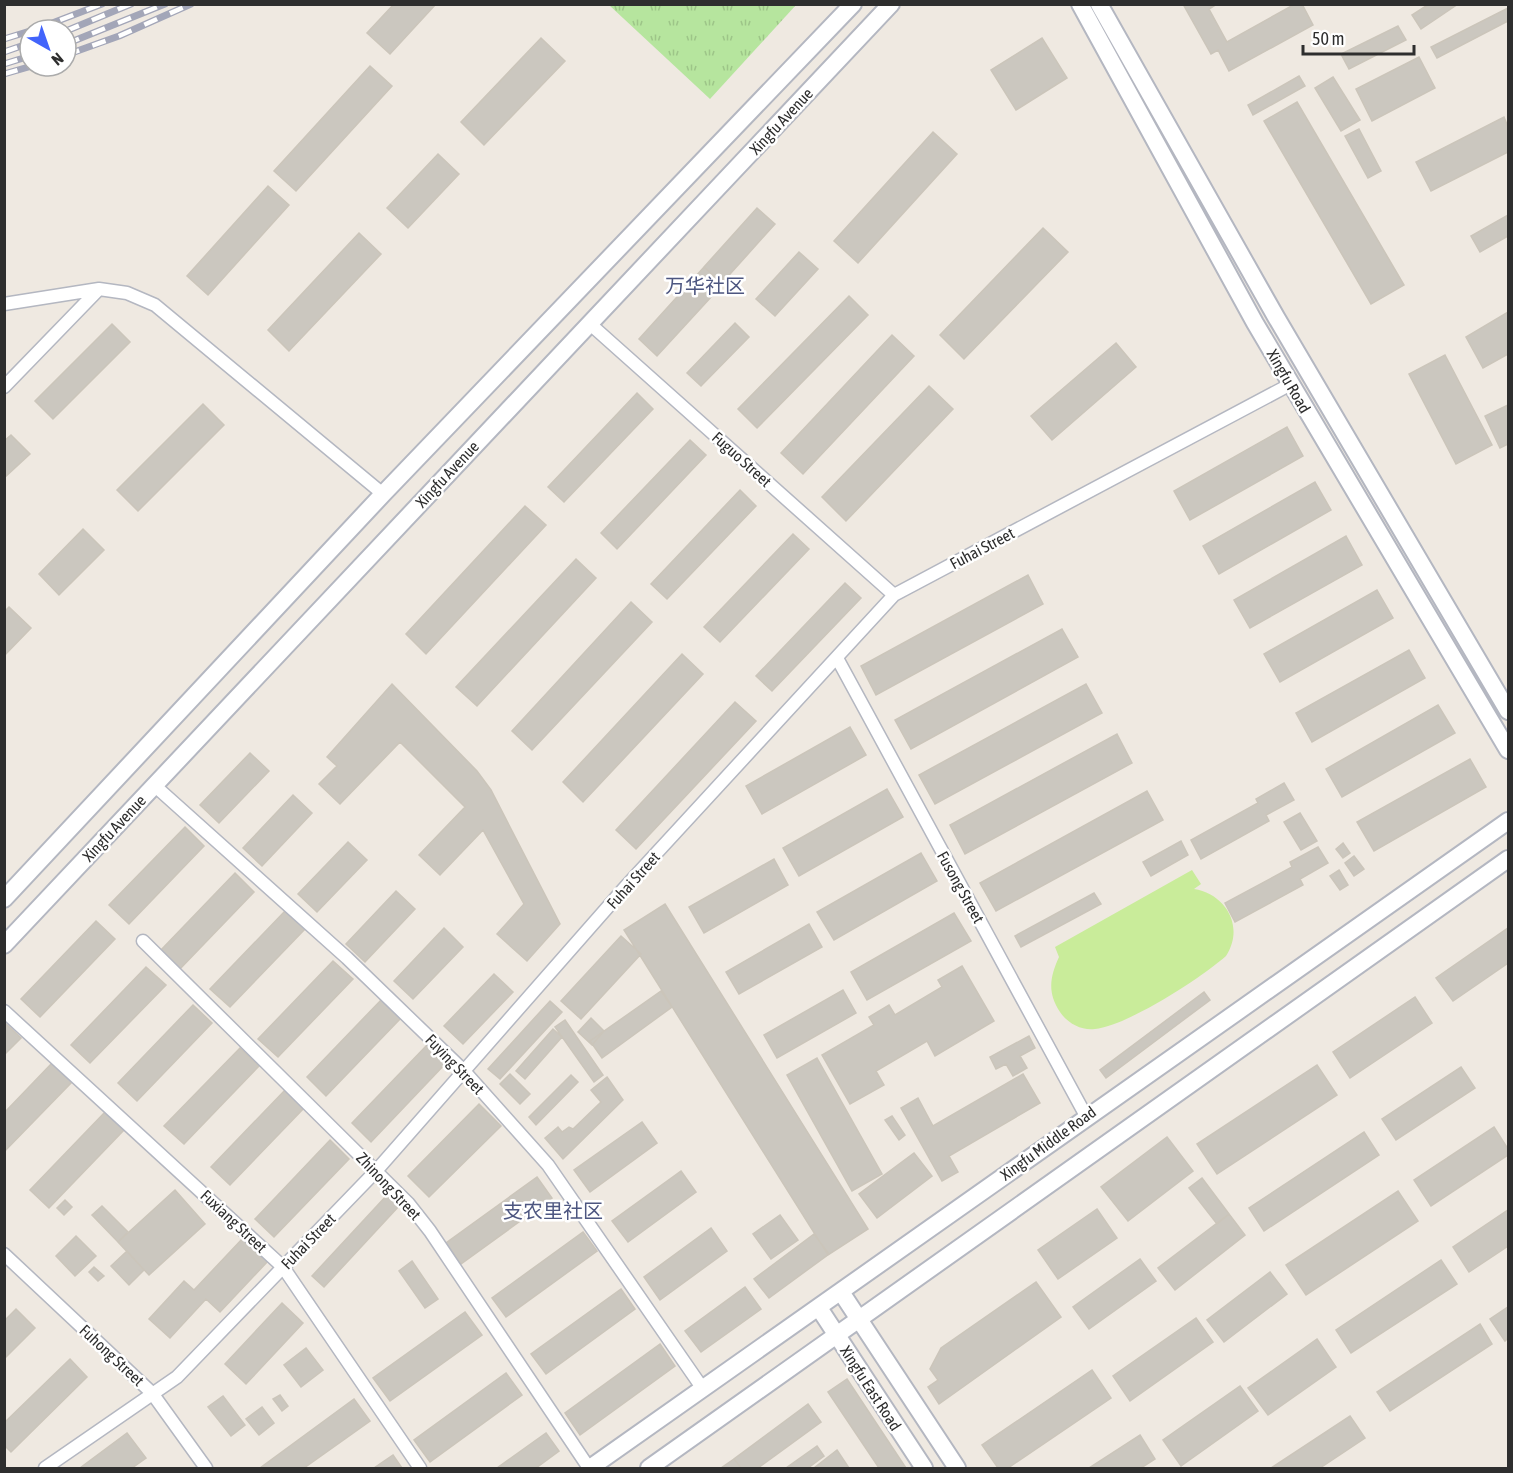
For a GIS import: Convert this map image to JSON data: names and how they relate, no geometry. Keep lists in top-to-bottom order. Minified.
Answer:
{"streets":{"main road":["Xingfu Avenue","Xingfu Road","Xingfu Middle Road","Xingfu East Road"],"street":["Fuguo Street","Fuhai Street","Fusong Street","Fuying Street","Zhinong Street","Fuxiang Street","Fuhong Street"]},"crossings":[["Xingfu Avenue","Fuguo Street"],["Xingfu Avenue","Fuying Street"],["Xingfu Road","Fuhai Street"],["Fuguo Street","Fuhai Street"],["Fuhai Street","Fusong Street"],["Fuhai Street","Fuying Street"],["Fuhai Street","Zhinong Street"],["Fuhai Street","Fuxiang Street"],["Fuhai Street","Fuhong Street"],["Fusong Street","Xingfu Middle Road"],["Fuying Street","Xingfu Middle Road"],["Xingfu Middle Road","Zhinong Street"],["Xingfu Middle Road","Xingfu East Road"]],"districts":["万华社区","支农里社区"],"scale_bar":"50 m","north":"bottom right"}
